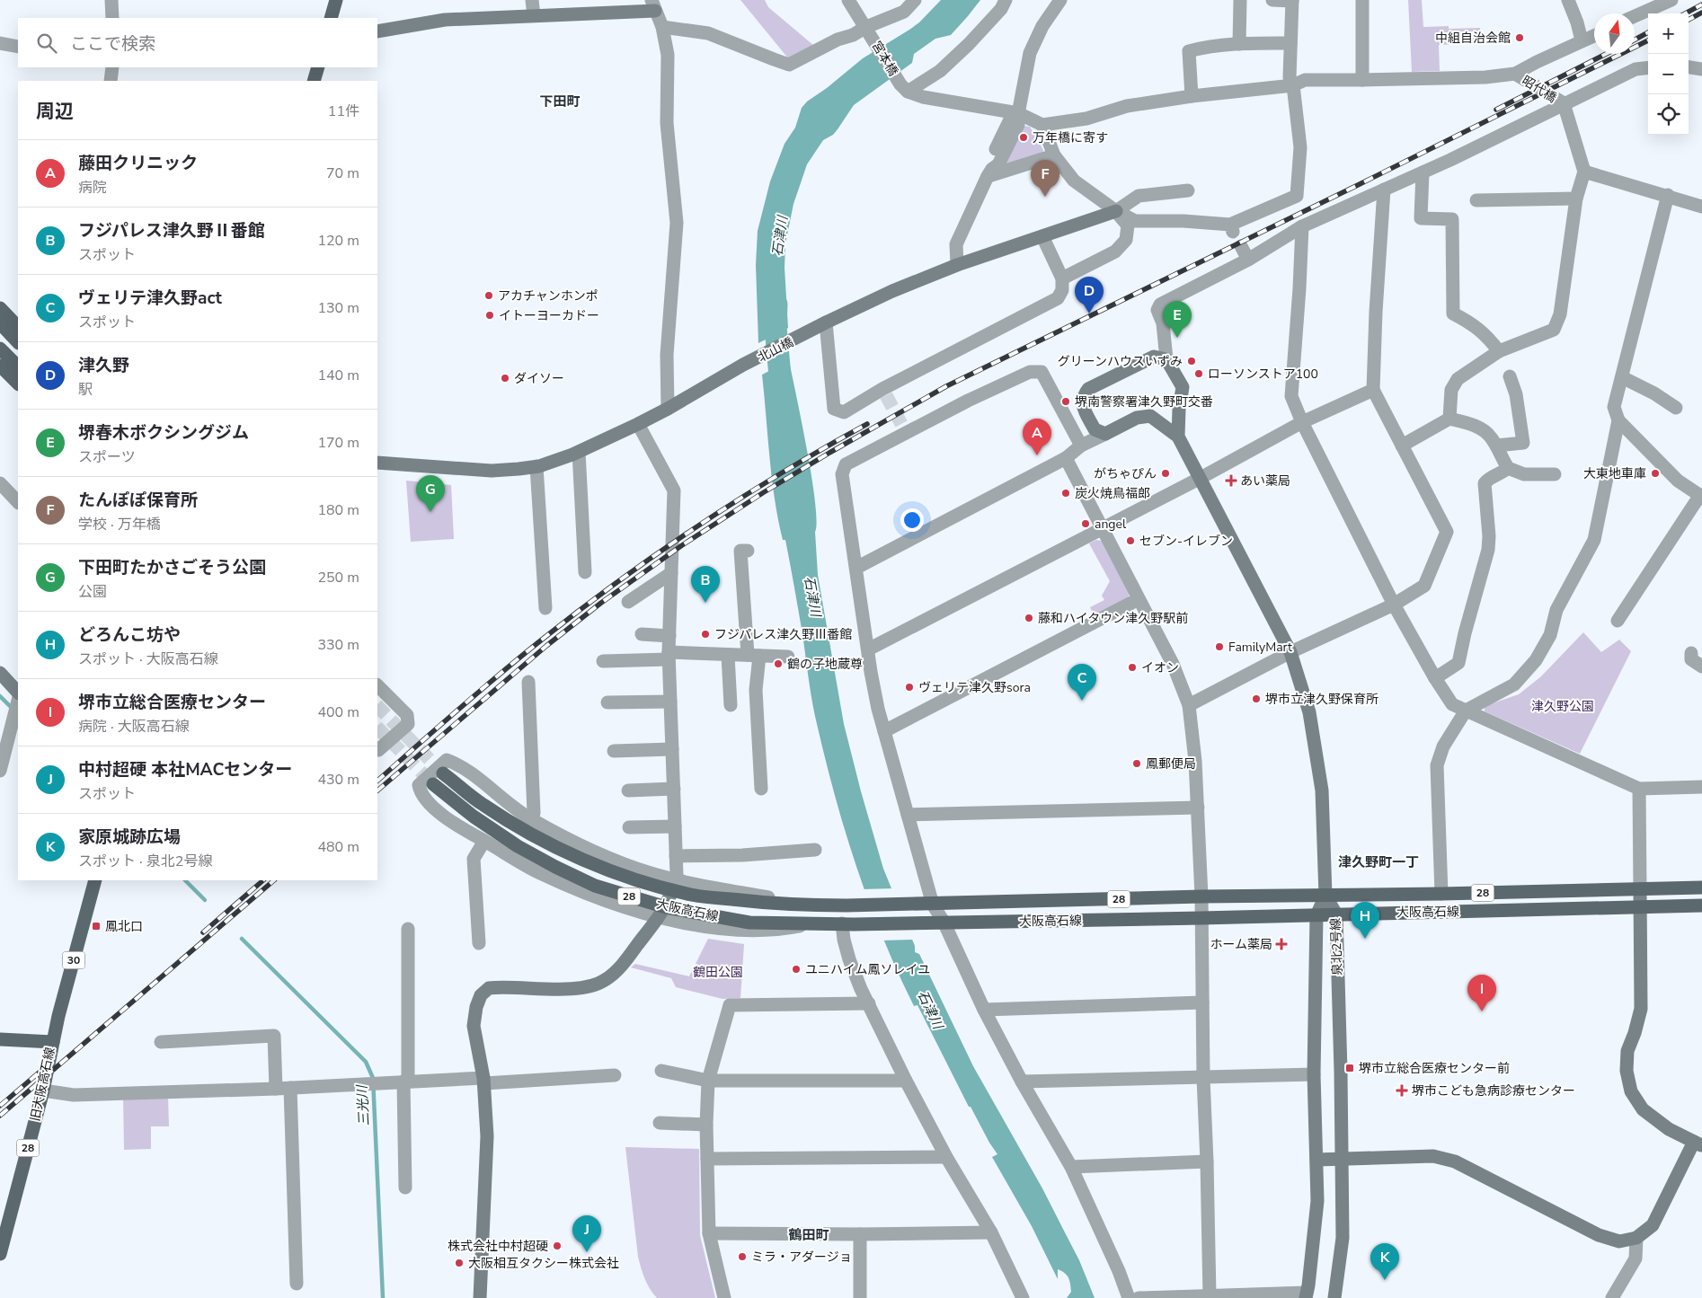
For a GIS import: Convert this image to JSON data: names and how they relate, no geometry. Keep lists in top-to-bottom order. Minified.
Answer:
{"streets":{"main road":["28","大阪高石線","30","旧大阪高石線"],"street":["宮本橋","昭代橋","北山橋","泉北2号線"]},"crossings":[["大阪高石線","泉北2号線"],["30","旧大阪高石線"]],"districts":["下田町","津久野町一丁","鶴田町"],"water":["石津川","三光川"],"parks":["津久野公園","鶴田公園"],"places":{"other":["中組自治会館","万年橋に寄す","アカチャンホンポ","イトーヨーカドー","グリーンハウスいずみ","ローソンストア100","ダイソー","堺南警察署津久野町交番","がちゃぴん","大東地車庫","炭火焼鳥福郎","angel","セブン-イレブン","藤和ハイタウン津久野駅前","フジパレス津久野Ⅲ番館","FamilyMart","鶴の子地蔵尊","イオン","ヴェリテ津久野sora","堺市立津久野保育所","鳳郵便局","ユニハイム鳳ソレイユ","株式会社中村超硬","ミラ・アダージョ","大阪相互タクシー株式会社"],"health":["あい薬局","ホーム薬局","堺市こども急病診療センター"],"transit":["鳳北口","堺市立総合医療センター前"]},"north":"top","page":{"map_buttons":["+","−"],"search":"ここで検索","heading":["周辺","11件"],"list":[{"mark":"A","name":"藤田クリニック","note":"病院","value":"70 m"},{"mark":"B","name":"フジパレス津久野Ⅱ番館","note":"スポット","value":"120 m"},{"mark":"C","name":"ヴェリテ津久野act","note":"スポット","value":"130 m"},{"mark":"D","name":"津久野","note":"駅","value":"140 m"},{"mark":"E","name":"堺春木ボクシングジム","note":"スポーツ","value":"170 m"},{"mark":"F","name":"たんぽぽ保育所","note":"学校 · 万年橋","value":"180 m"},{"mark":"G","name":"下田町たかさごそう公園","note":"公園","value":"250 m"},{"mark":"H","name":"どろんこ坊や","note":"スポット · 大阪高石線","value":"330 m"},{"mark":"I","name":"堺市立総合医療センター","note":"病院 · 大阪高石線","value":"400 m"},{"mark":"J","name":"中村超硬 本社MACセンター","note":"スポット","value":"430 m"},{"mark":"K","name":"家原城跡広場","note":"スポット · 泉北2号線","value":"480 m"}],"pins":["F","D","E","A","G","B","C","H","I","J","K"]}}
